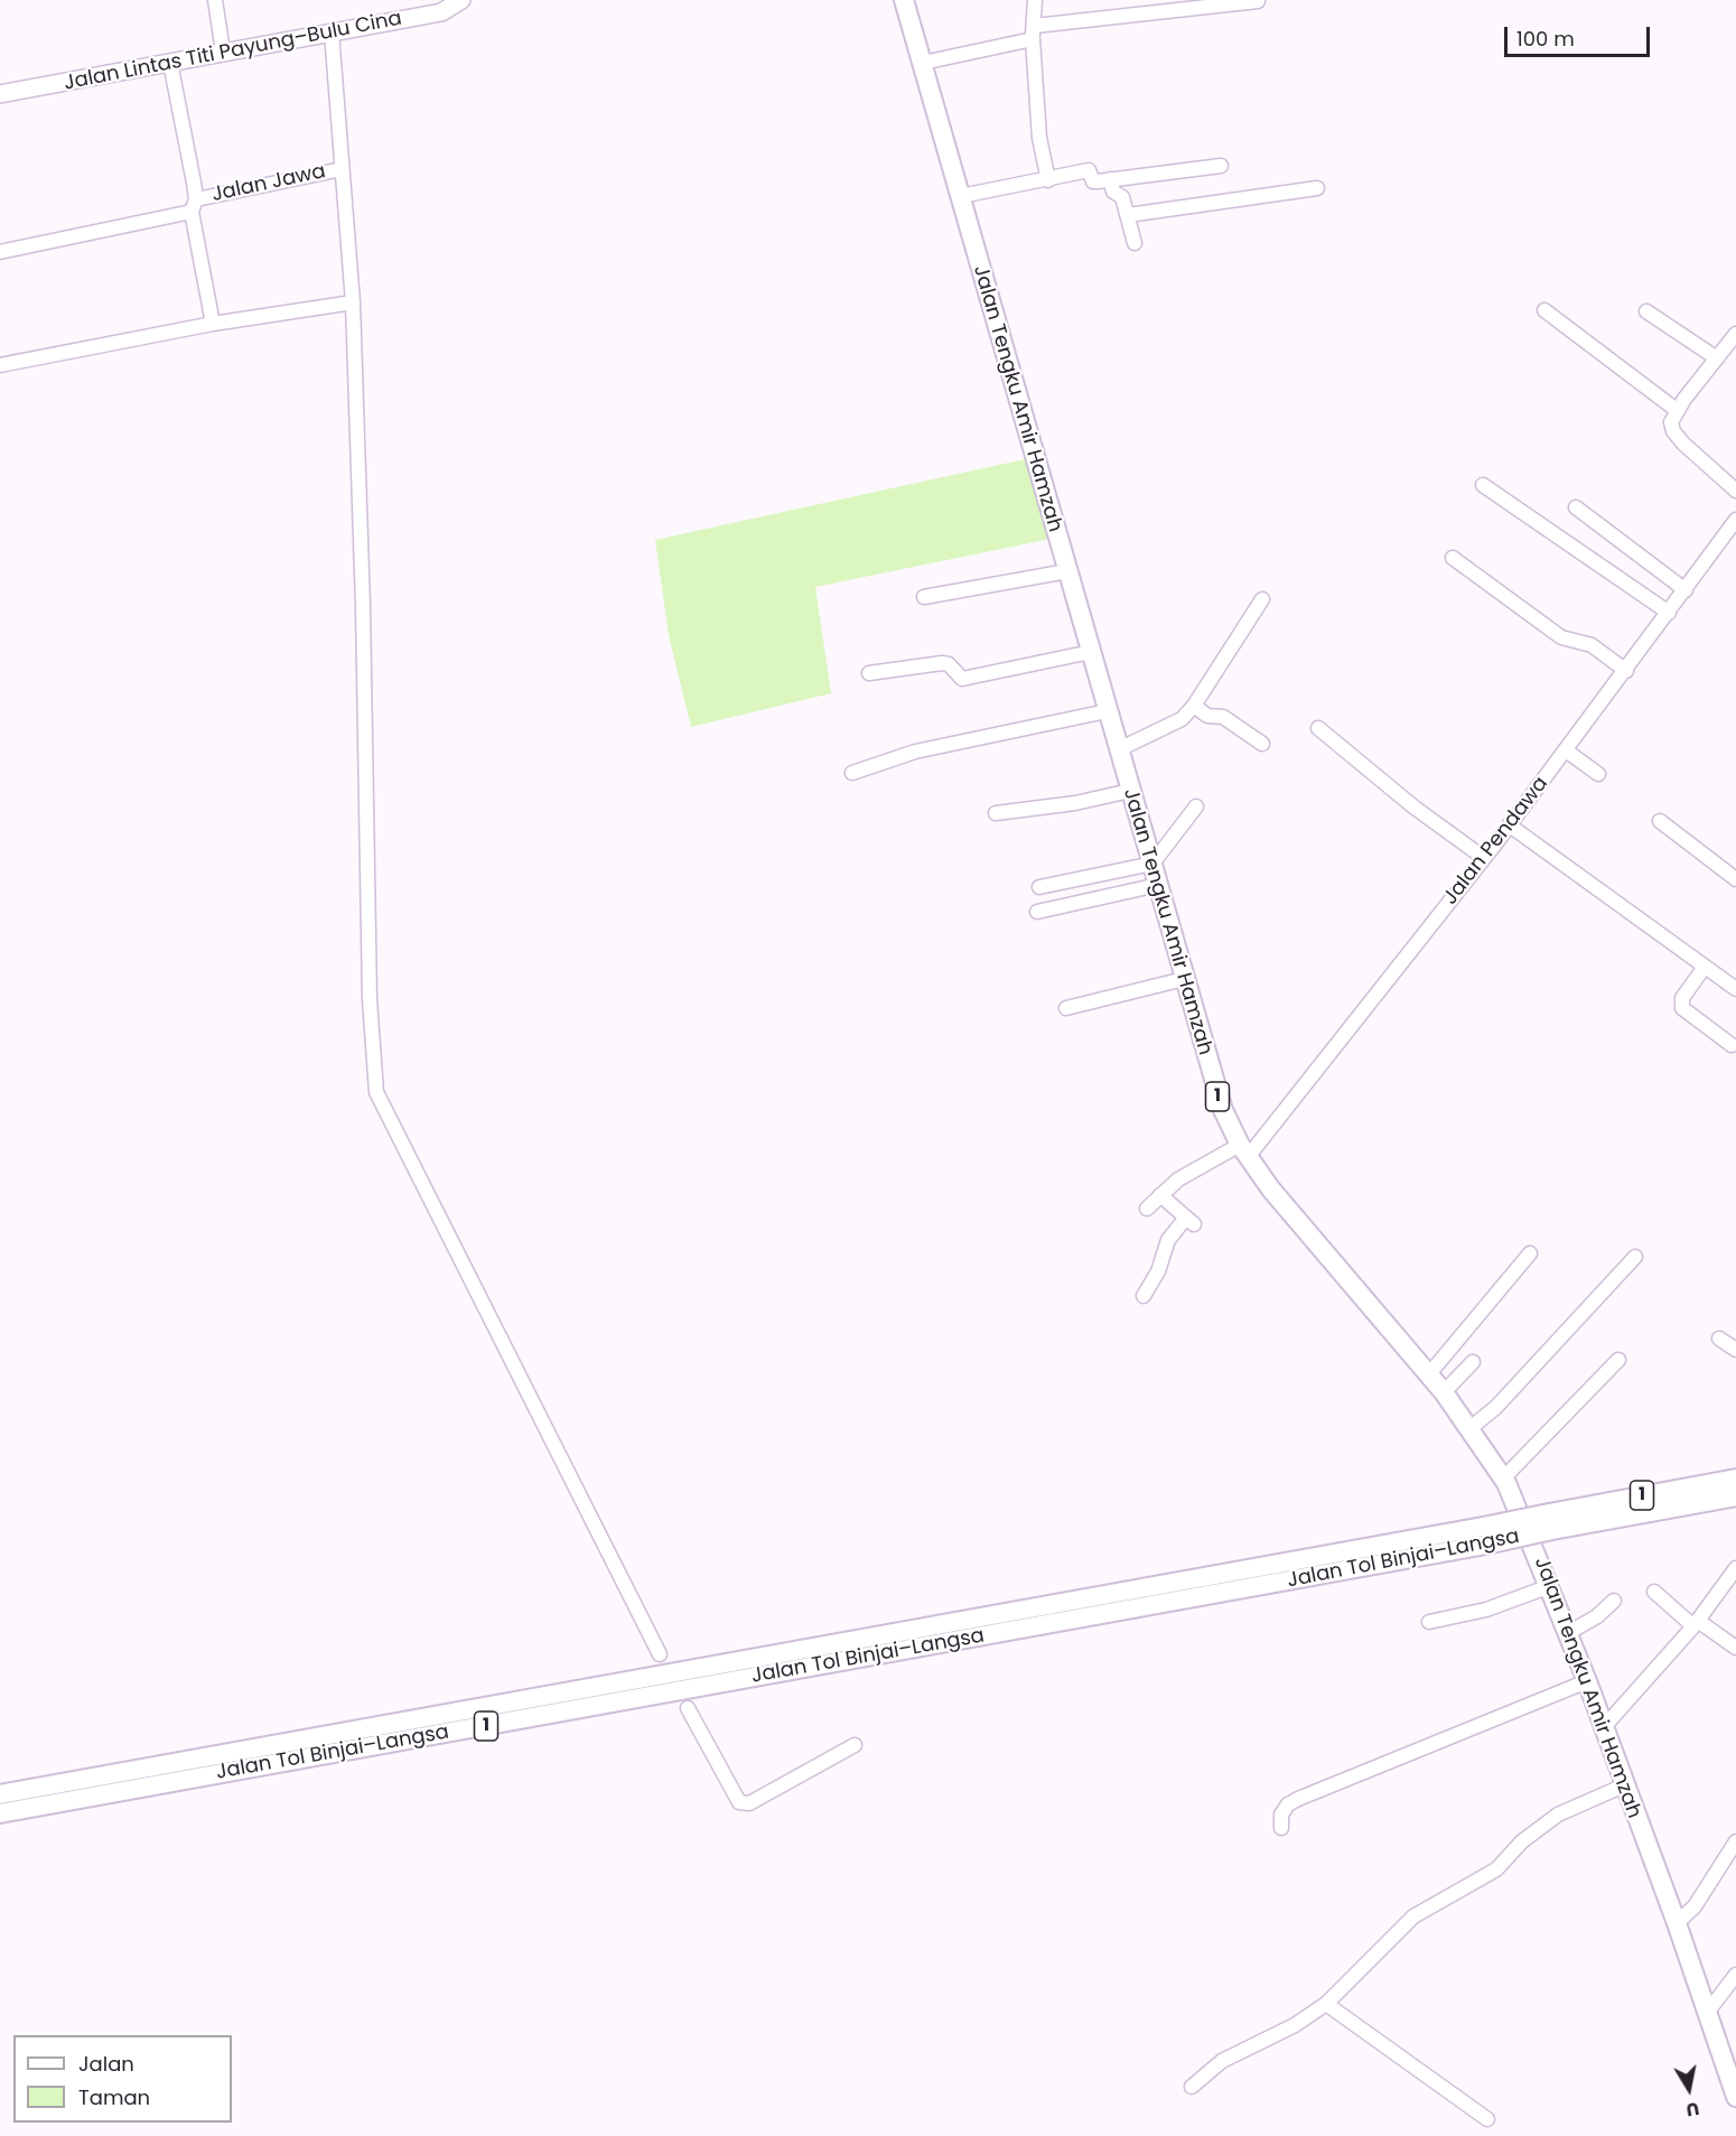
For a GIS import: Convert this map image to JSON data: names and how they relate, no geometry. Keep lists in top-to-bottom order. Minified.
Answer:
{"streets":{"highway":["Jalan Tengku Amir Hamzah","1","Jalan Tol Binjai–Langsa"],"main road":["Jalan Lintas Titi Payung–Bulu Cina"],"street":["Jalan Jawa","Jalan Pendawa"]},"crossings":[["Jalan Tengku Amir Hamzah","Jalan Pendawa"]],"legend":["Jalan","Taman"],"scale_bar":"100 m","north":"bottom"}
